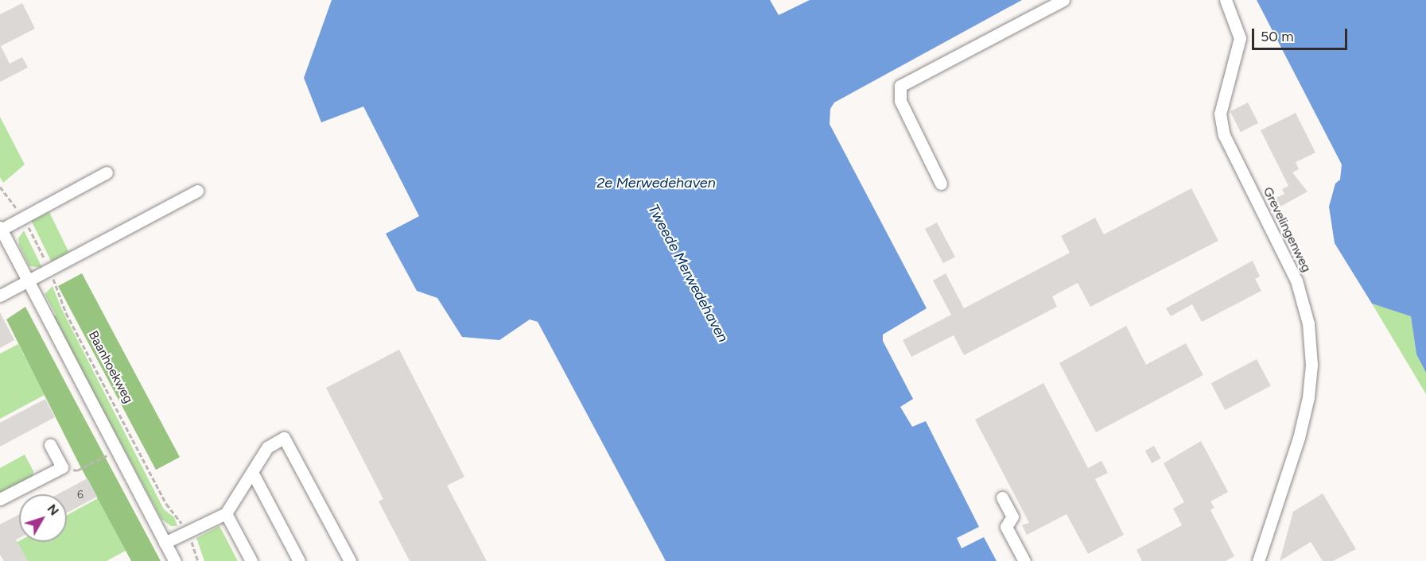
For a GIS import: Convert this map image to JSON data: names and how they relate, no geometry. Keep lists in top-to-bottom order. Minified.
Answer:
{"streets":{"street":["Grevelingenweg"],"path":["Baanhoekweg"]},"water":["2e Merwedehaven","Tweede Merwedehaven"],"house_numbers":["6"],"scale_bar":"50 m","north":"top right"}
